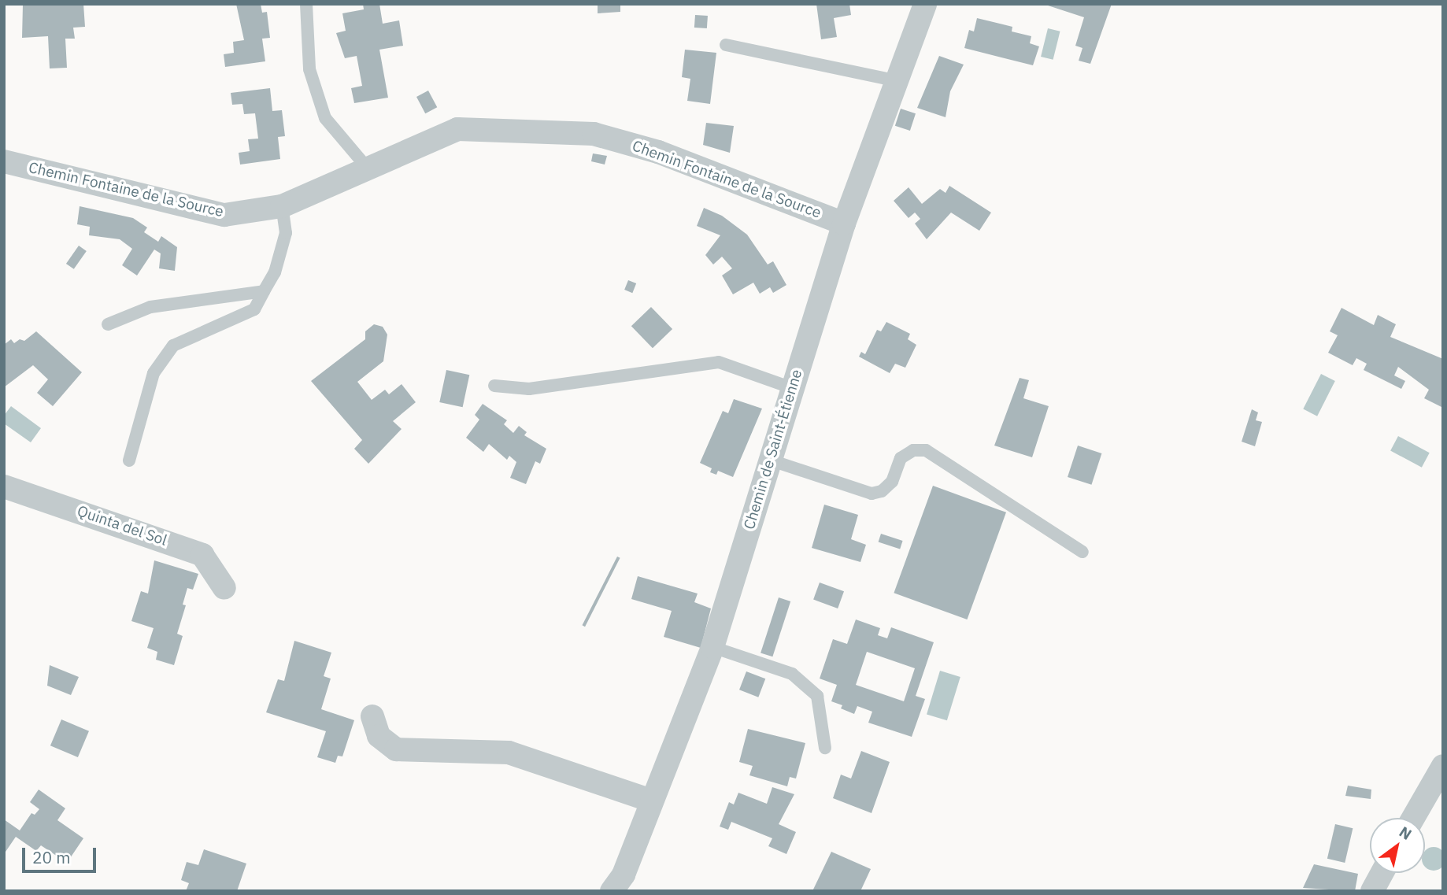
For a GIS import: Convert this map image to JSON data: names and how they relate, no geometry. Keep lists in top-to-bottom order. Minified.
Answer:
{"streets":{"street":["Chemin Fontaine de la Source","Chemin de Saint-Étienne","Quinta del Sol"]},"crossings":[["Chemin Fontaine de la Source","Chemin de Saint-Étienne"]],"scale_bar":"20 m","north":"top right"}
